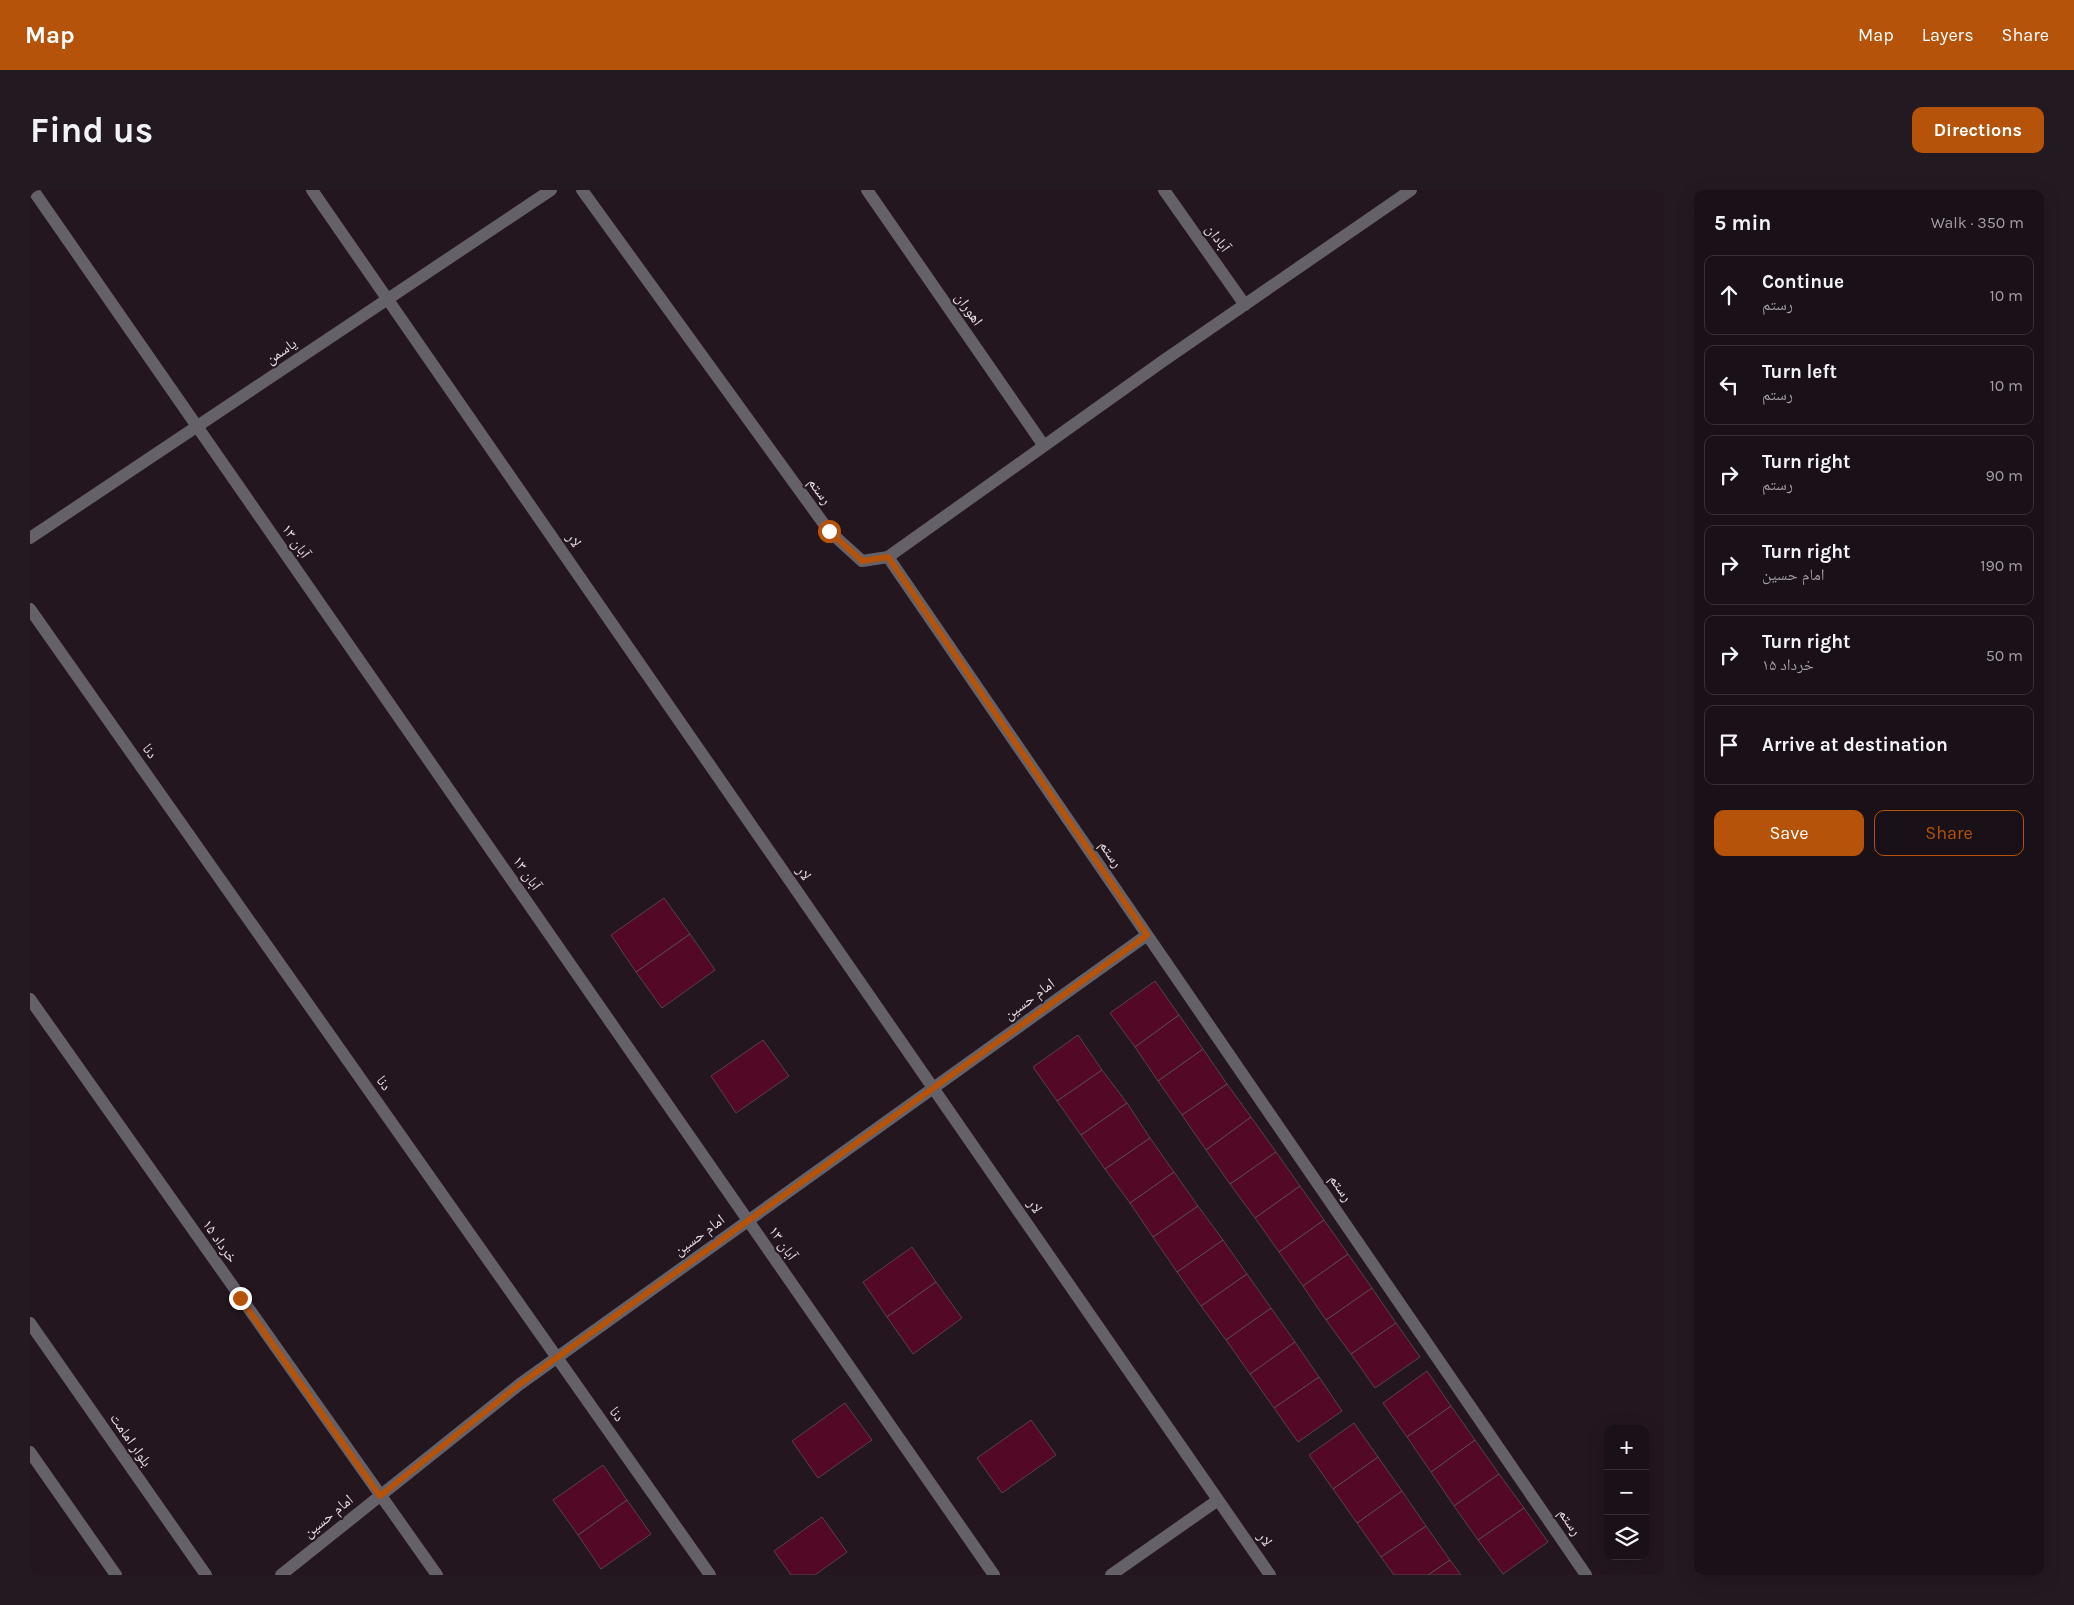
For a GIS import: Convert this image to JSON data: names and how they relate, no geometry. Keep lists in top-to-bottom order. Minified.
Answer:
{"streets":{"street":["آبادان","اهوران","یاسمن","رستم","لار","۱۳ آبان","دنا","امام حسین","۱۵ خرداد","بلوار امامت"]},"crossings":[["یاسمن","لار"],["یاسمن","۱۳ آبان"],["رستم","امام حسین"],["لار","امام حسین"],["۱۳ آبان","امام حسین"],["دنا","امام حسین"],["امام حسین","۱۵ خرداد"]],"page":{"header":"Map","nav":["Map","Layers","Share"],"buttons":["Directions",["Save","Share"]],"title":"Find us","heading":["5 min","Walk · 350 m"],"list":[["Continue","رستم","10 m"],["Turn left","رستم","10 m"],["Turn right","رستم","90 m"],["Turn right","امام حسین","190 m"],["Turn right","۱۵ خرداد","50 m"],"Arrive at destination"],"map_buttons":["+","−"]}}
